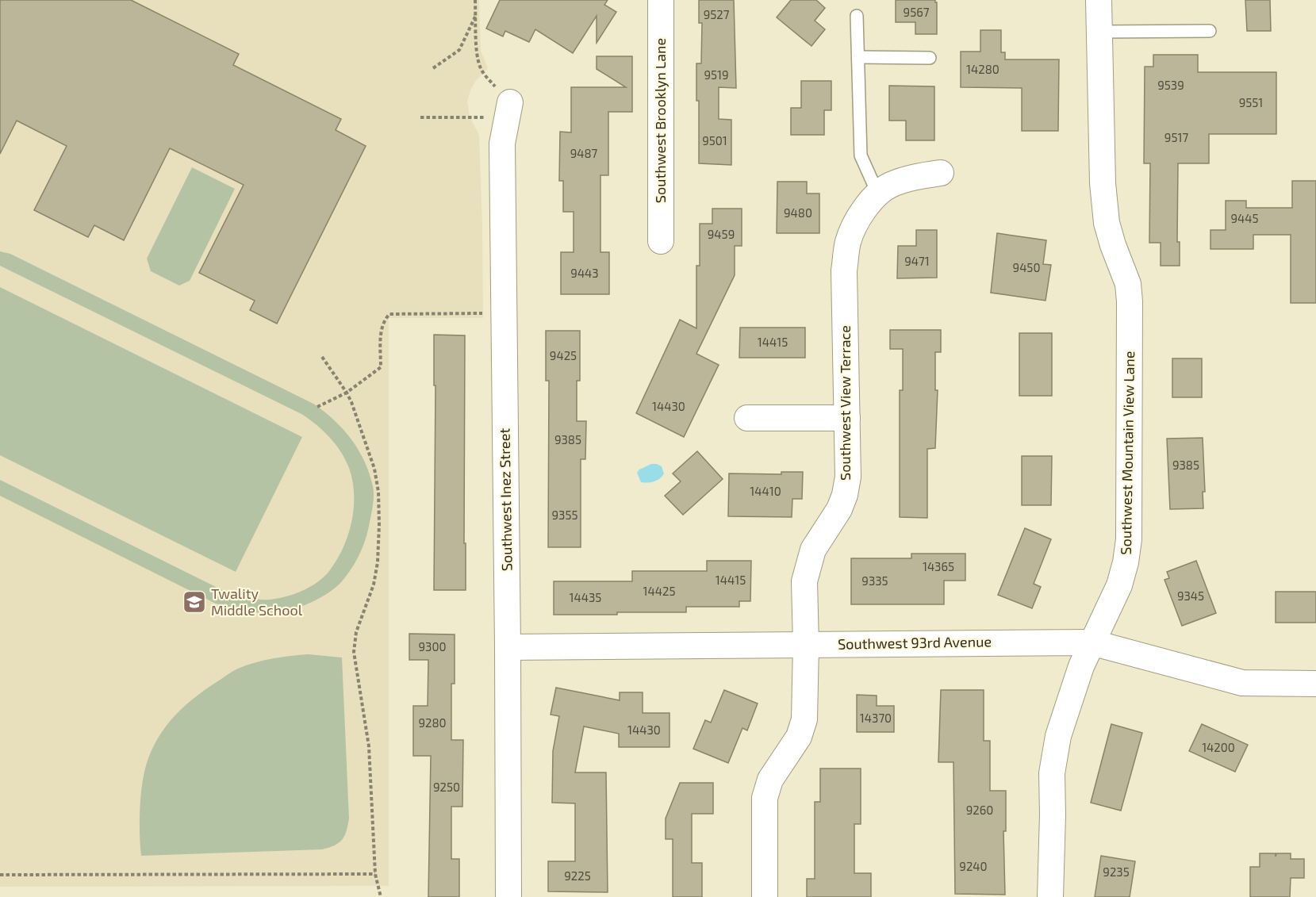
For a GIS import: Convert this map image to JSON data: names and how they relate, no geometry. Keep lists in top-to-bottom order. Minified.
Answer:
{"streets":{"street":["Southwest Brooklyn Lane","Southwest View Terrace","Southwest Mountain View Lane","Southwest Inez Street","Southwest 93rd Avenue"]},"crossings":[["Southwest View Terrace","Southwest 93rd Avenue"],["Southwest Mountain View Lane","Southwest 93rd Avenue"],["Southwest Inez Street","Southwest 93rd Avenue"]],"places":{"school or university":["Twality Middle School"]},"house_numbers":["9567","9527","14280","9519","9539","9551","9517","9501","9487","9480","9445","9459","9471","9450","9443","14415","9425","14430","9385","9385","14410","9355","14365","14415","9335","14425","9345","14435","9300","14370","9280","14430","14200","9250","9260","9240","9235","9225"]}
